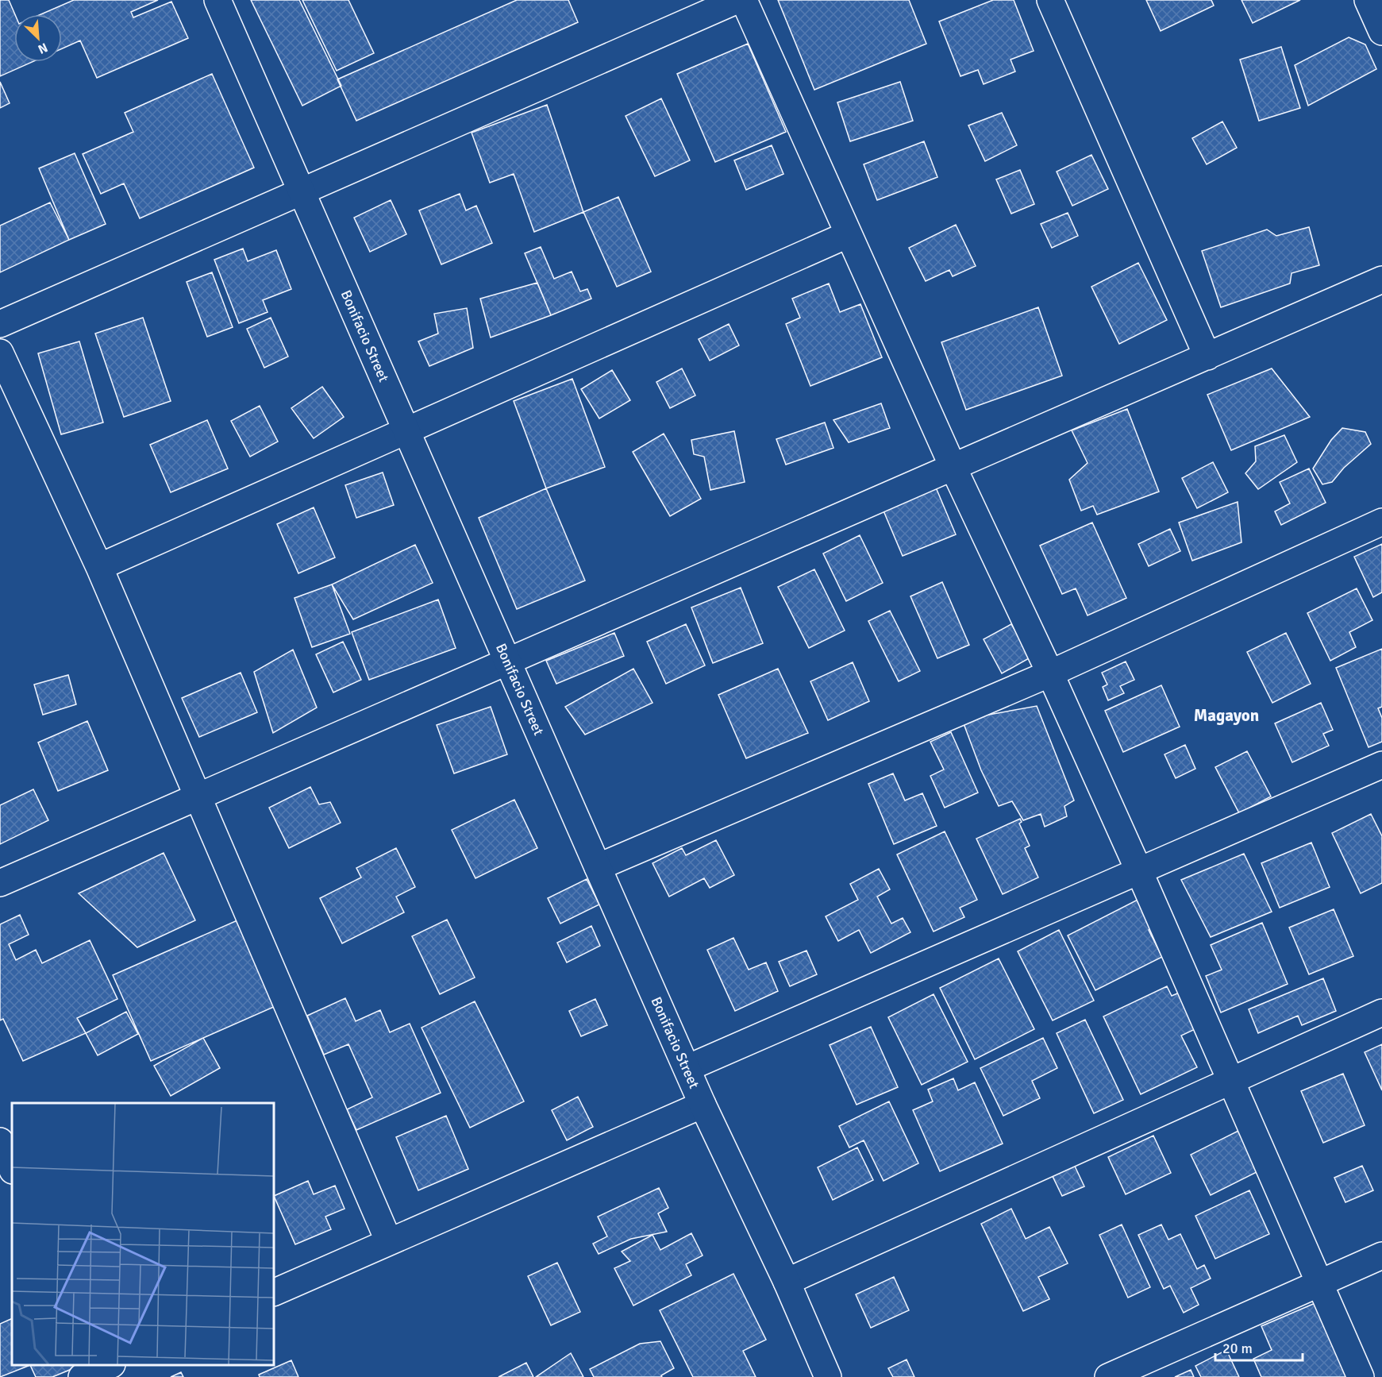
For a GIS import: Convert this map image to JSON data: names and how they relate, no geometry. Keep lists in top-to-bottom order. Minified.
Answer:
{"streets":{"street":["Bonifacio Street"]},"districts":["Magayon"],"scale_bar":"20 m","north":"bottom right"}
